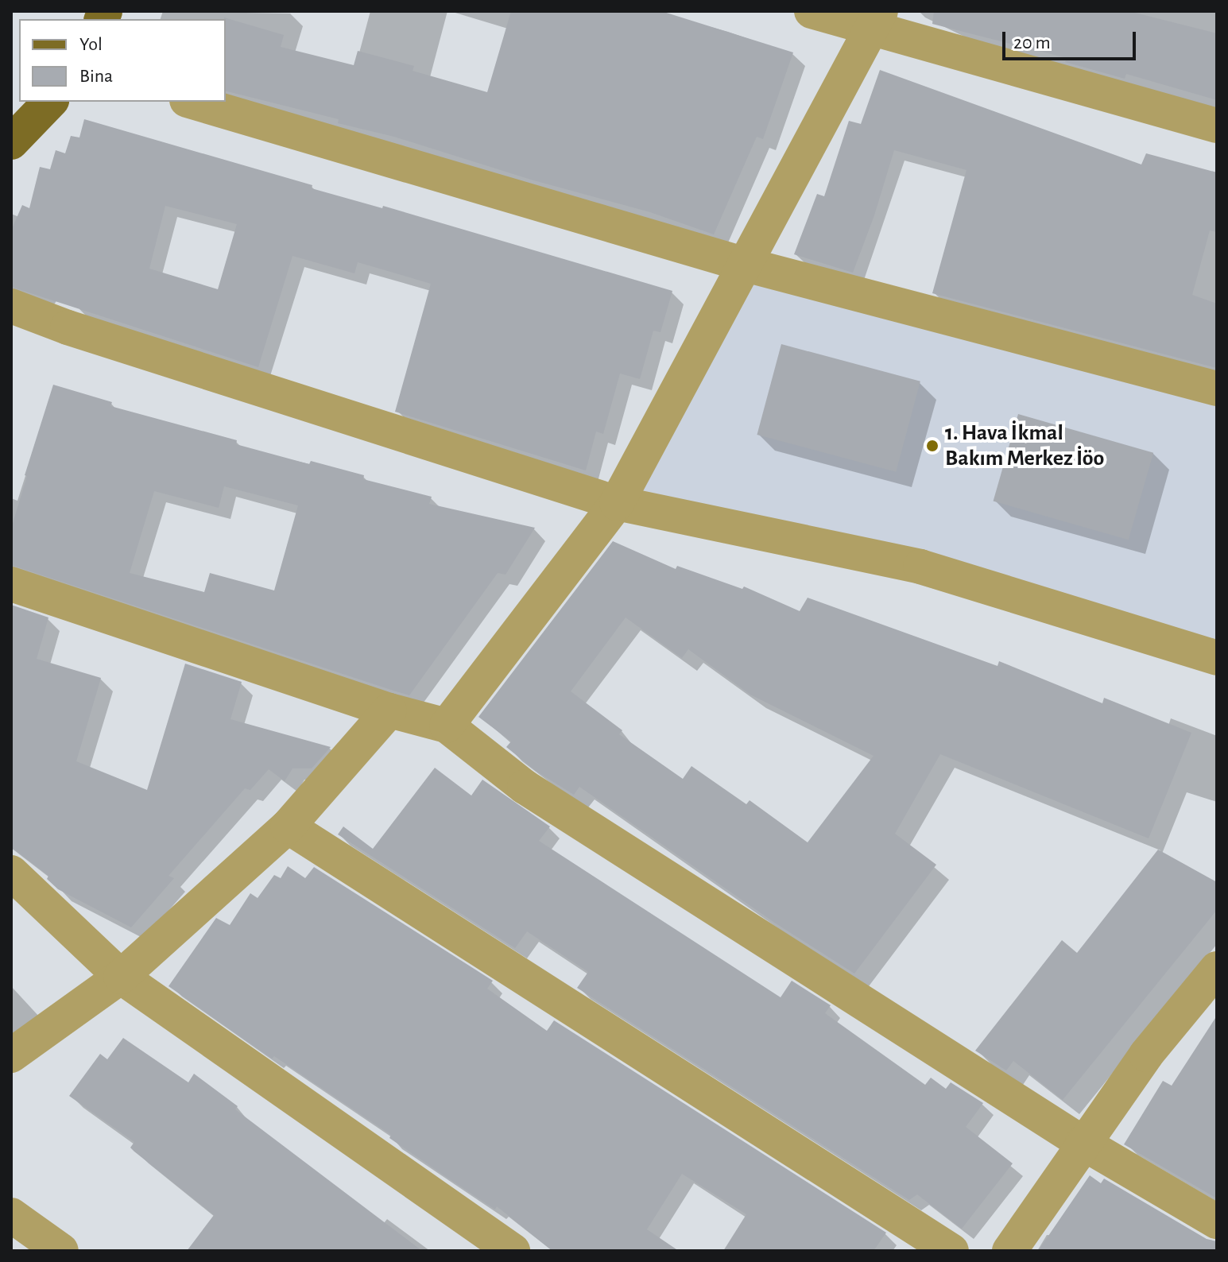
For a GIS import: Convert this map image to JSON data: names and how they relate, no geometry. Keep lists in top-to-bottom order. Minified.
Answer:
{"places":["1. Hava İkmal Bakım Merkez İöo"],"legend":["Yol","Bina"],"scale_bar":"20 m"}
